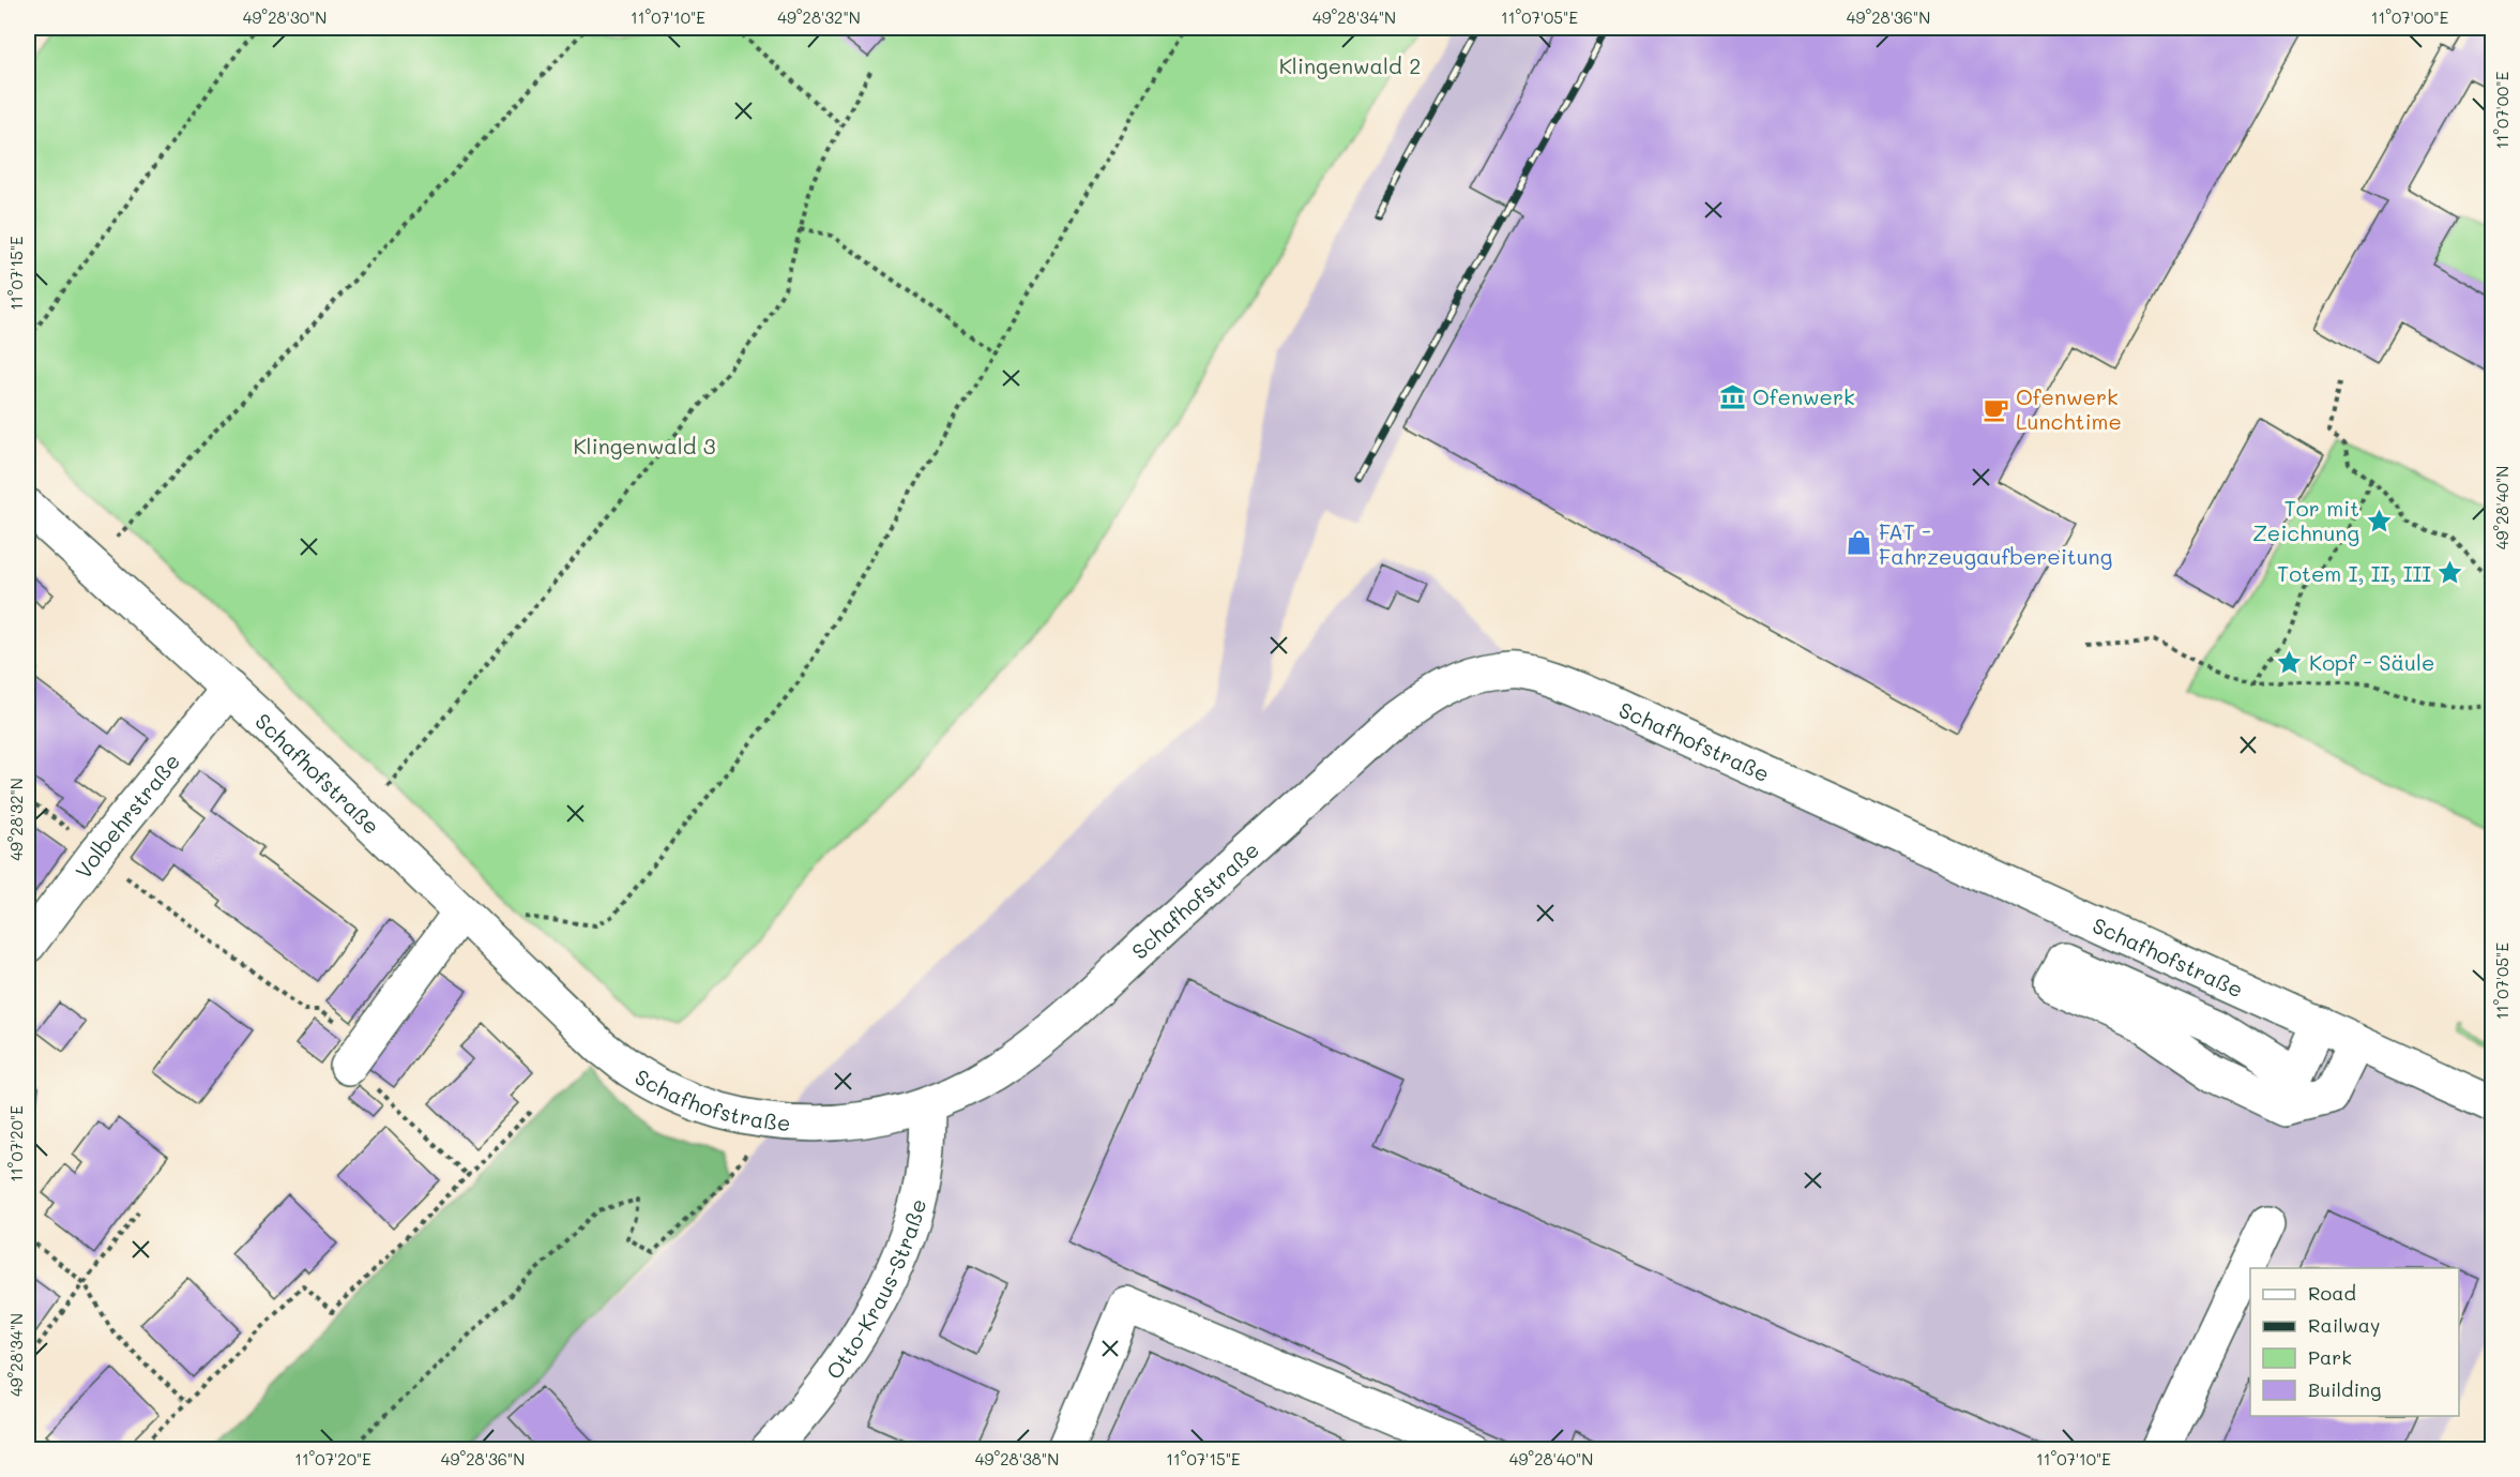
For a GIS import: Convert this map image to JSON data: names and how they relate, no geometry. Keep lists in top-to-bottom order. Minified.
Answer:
{"streets":{"street":["Schafhofstraße","Volbehrstraße","Otto-Kraus-Straße"]},"crossings":[["Schafhofstraße","Volbehrstraße"],["Schafhofstraße","Otto-Kraus-Straße"]],"parks":["Klingenwald 2","Klingenwald 3"],"places":{"museum":["Ofenwerk"],"cafe":["Ofenwerk Lunchtime"],"place":["Tor mit Zeichnung","Totem I, II, III","Kopf - Säule"],"shop":["FAT - Fahrzeugaufbereitung"]},"legend":["Road","Railway","Park","Building"],"coordinates":["49°28'30\"N","11°07'10\"E","49°28'32\"N","49°28'34\"N","11°07'05\"E","49°28'36\"N","11°07'00\"E","11°07'15\"E","49°28'40\"N","11°07'20\"E","49°28'38\"N"]}
